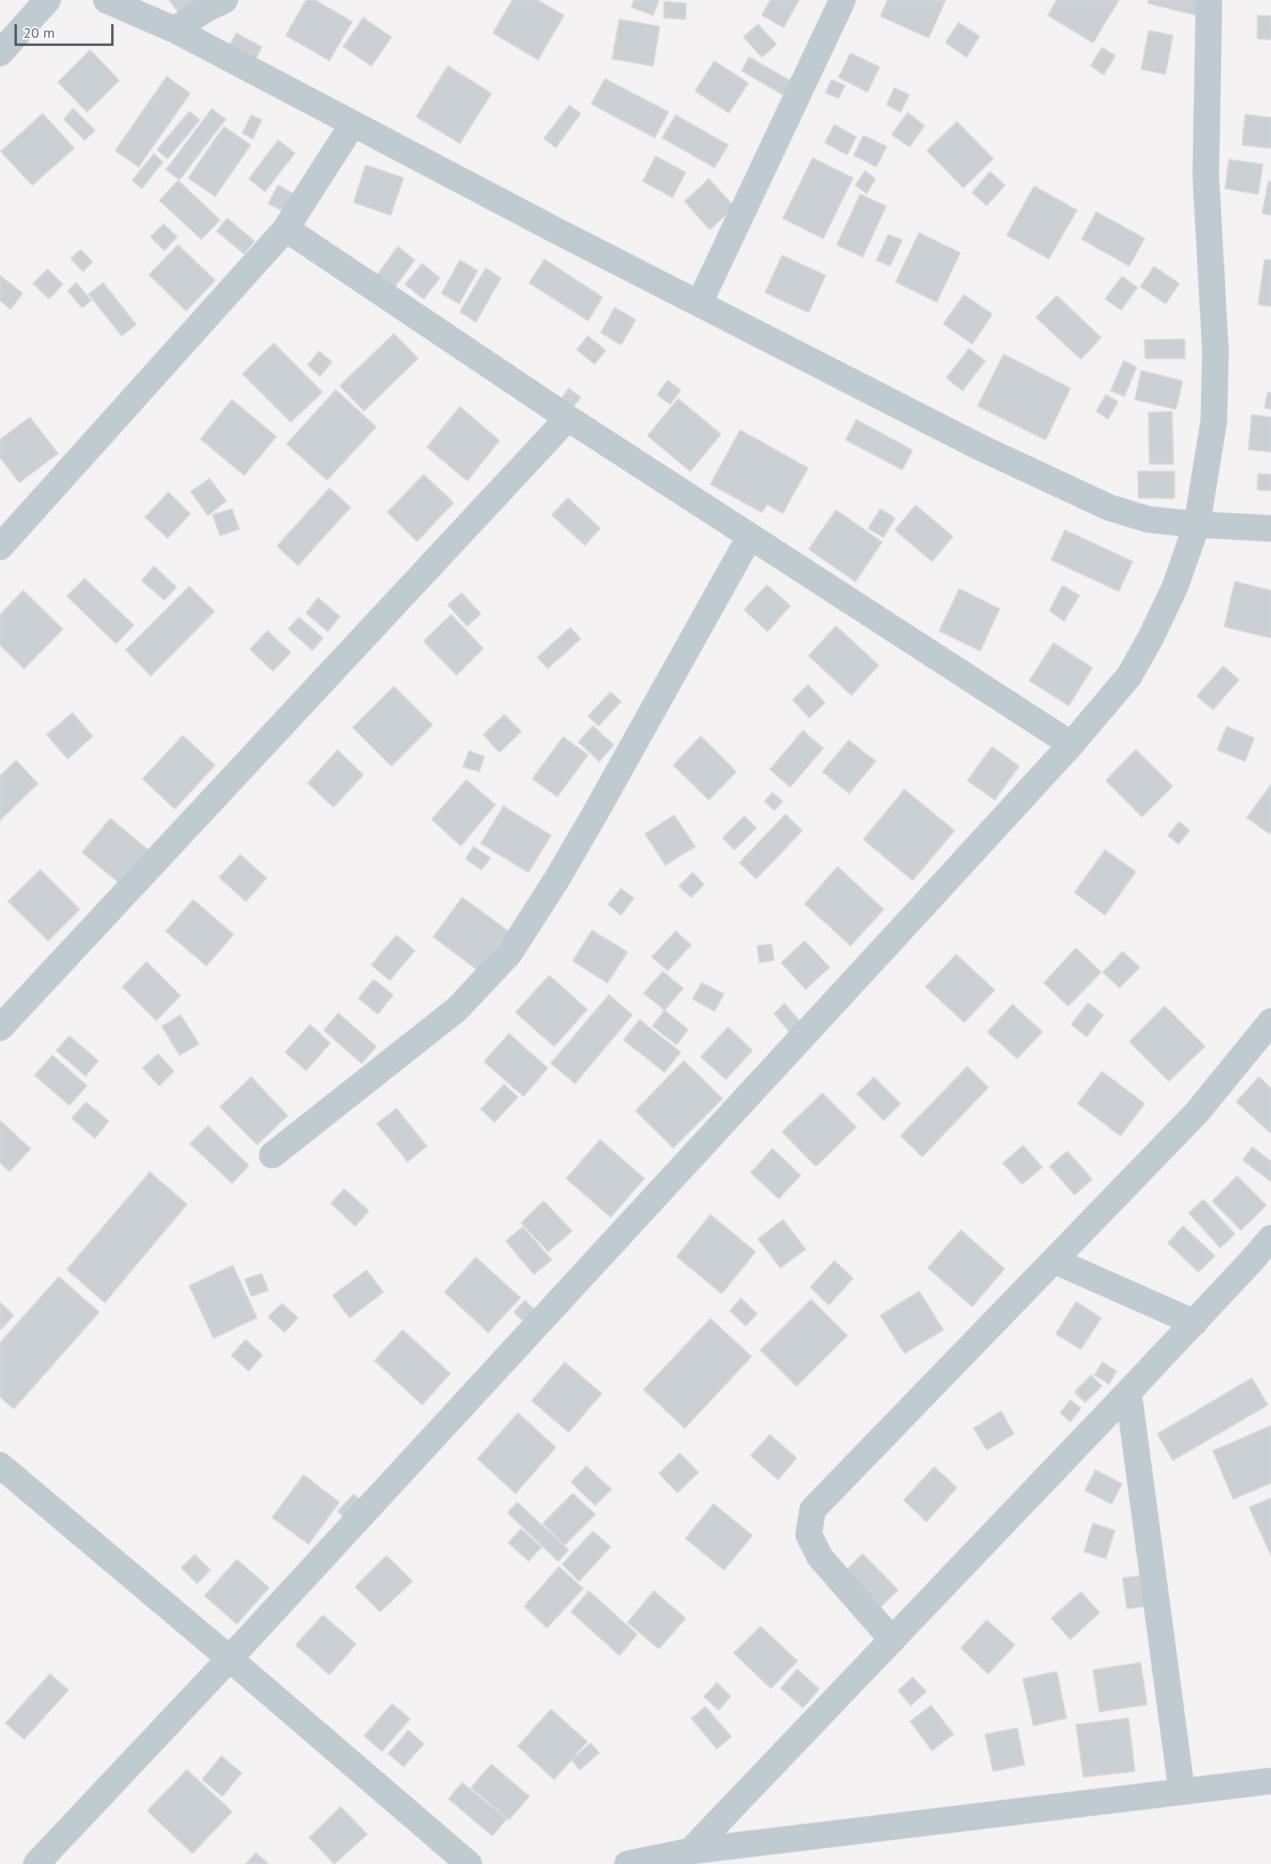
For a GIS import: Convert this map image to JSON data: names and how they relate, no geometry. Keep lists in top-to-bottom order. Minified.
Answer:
{"scale_bar":"20 m"}
